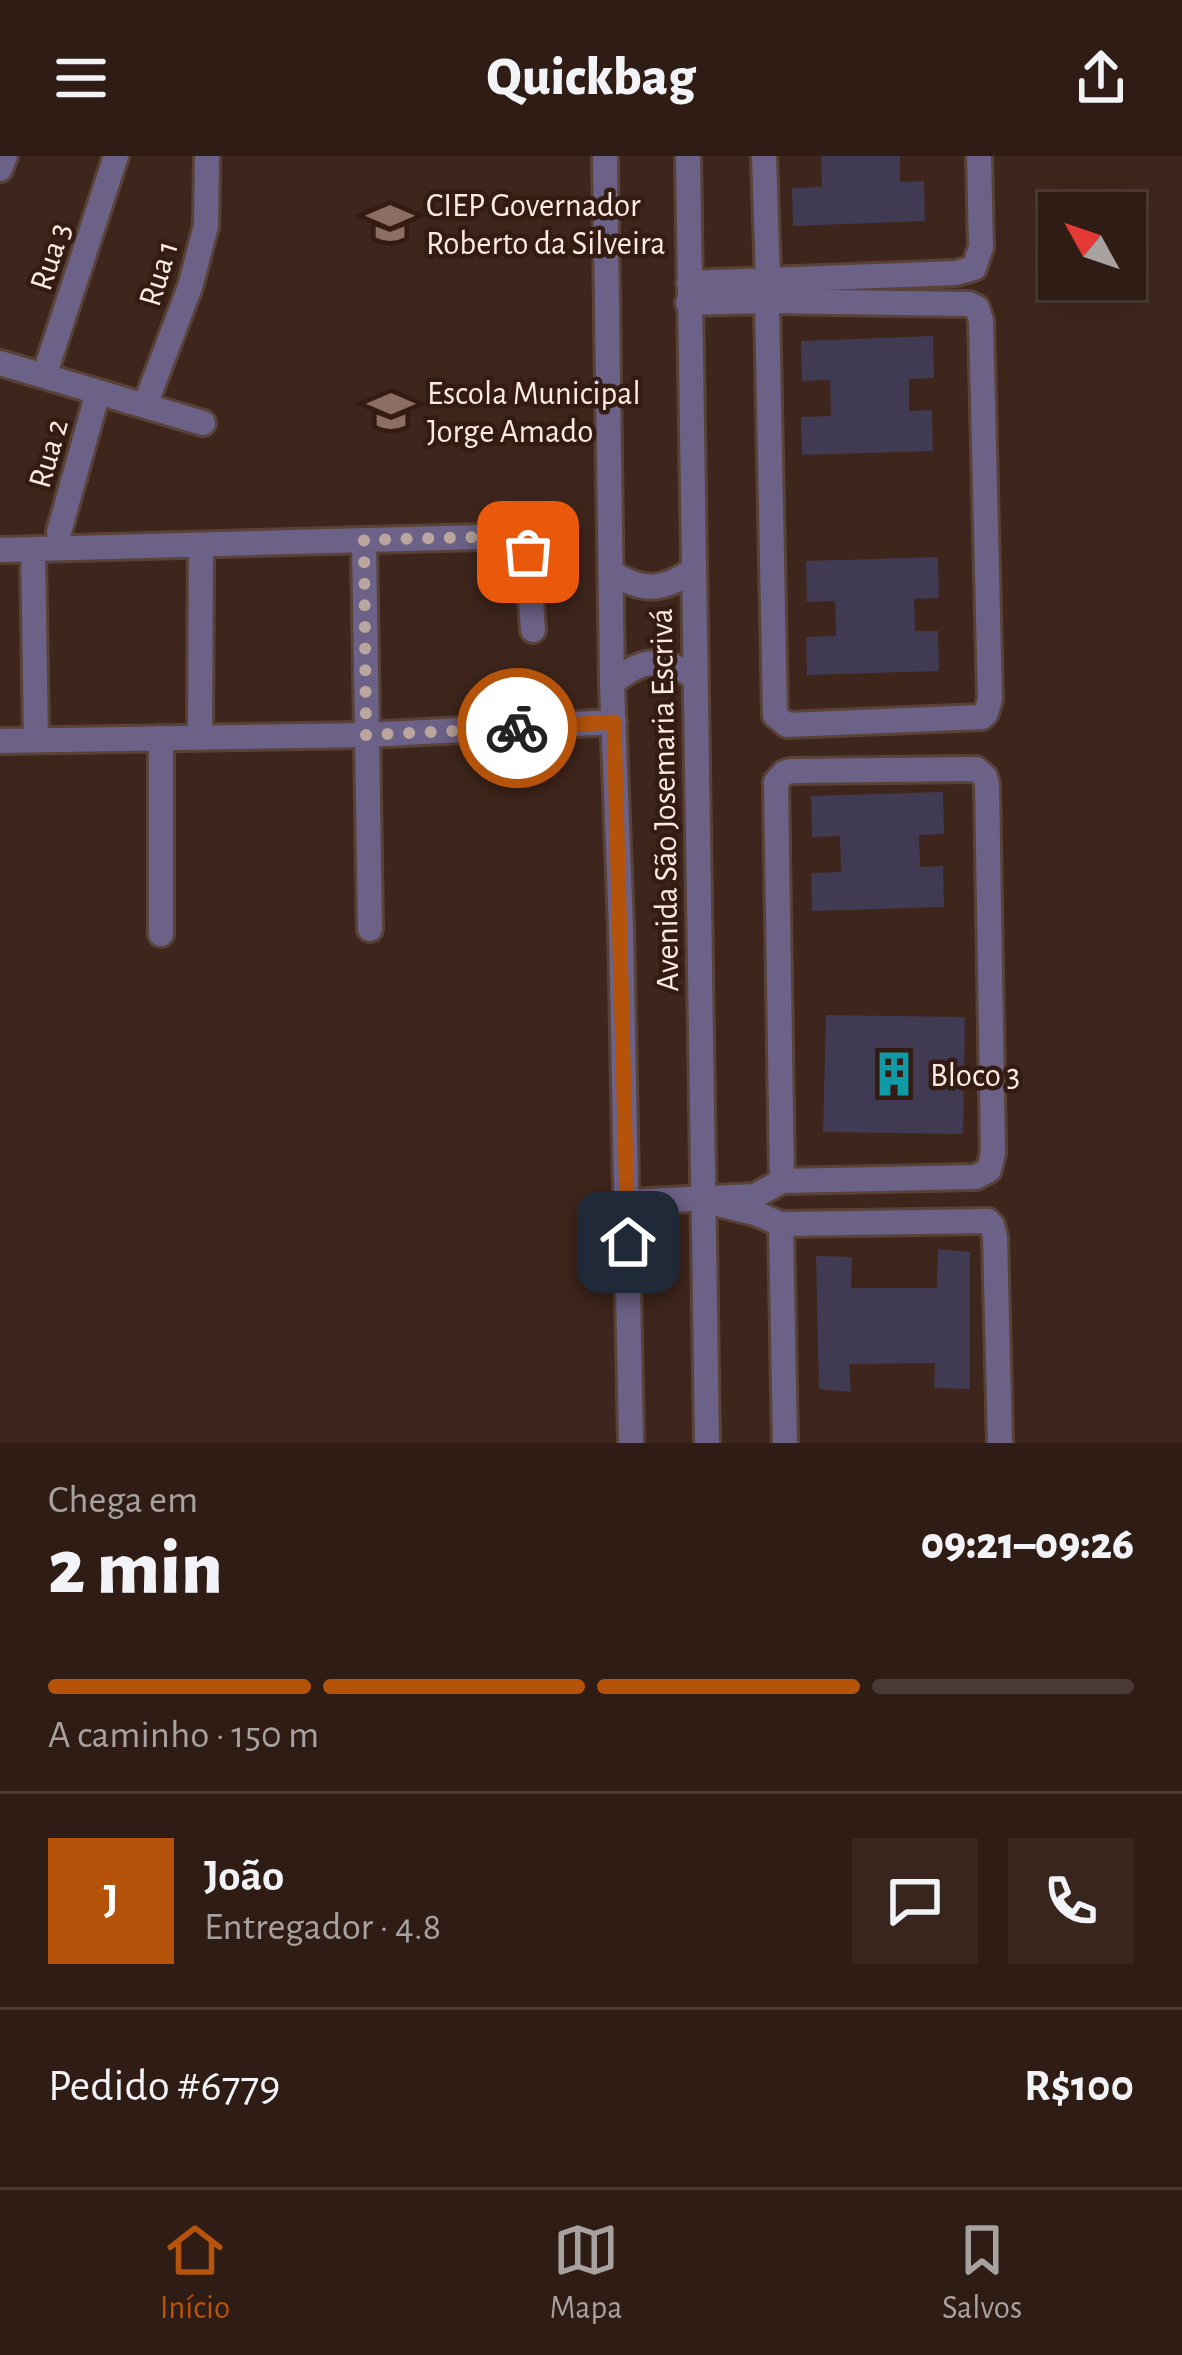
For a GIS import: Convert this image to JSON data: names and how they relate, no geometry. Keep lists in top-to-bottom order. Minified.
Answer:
{"streets":{"street":["Rua 3","Rua 1","Rua 2","Avenida São Josemaria Escrivá"]},"places":{"school or university":["CIEP Governador Roberto da Silveira","Escola Municipal Jorge Amado"],"building":["Bloco 3"]},"north":"top left","page":{"header":"Quickbag","heading":["2 min","Chega em","09:21–09:26"],"panel":["João","Entregador · 4.8","Pedido #6779","R$100"],"bar":"A caminho · 150 m","round":"J","tabs":["Início","Mapa","Salvos"]}}
